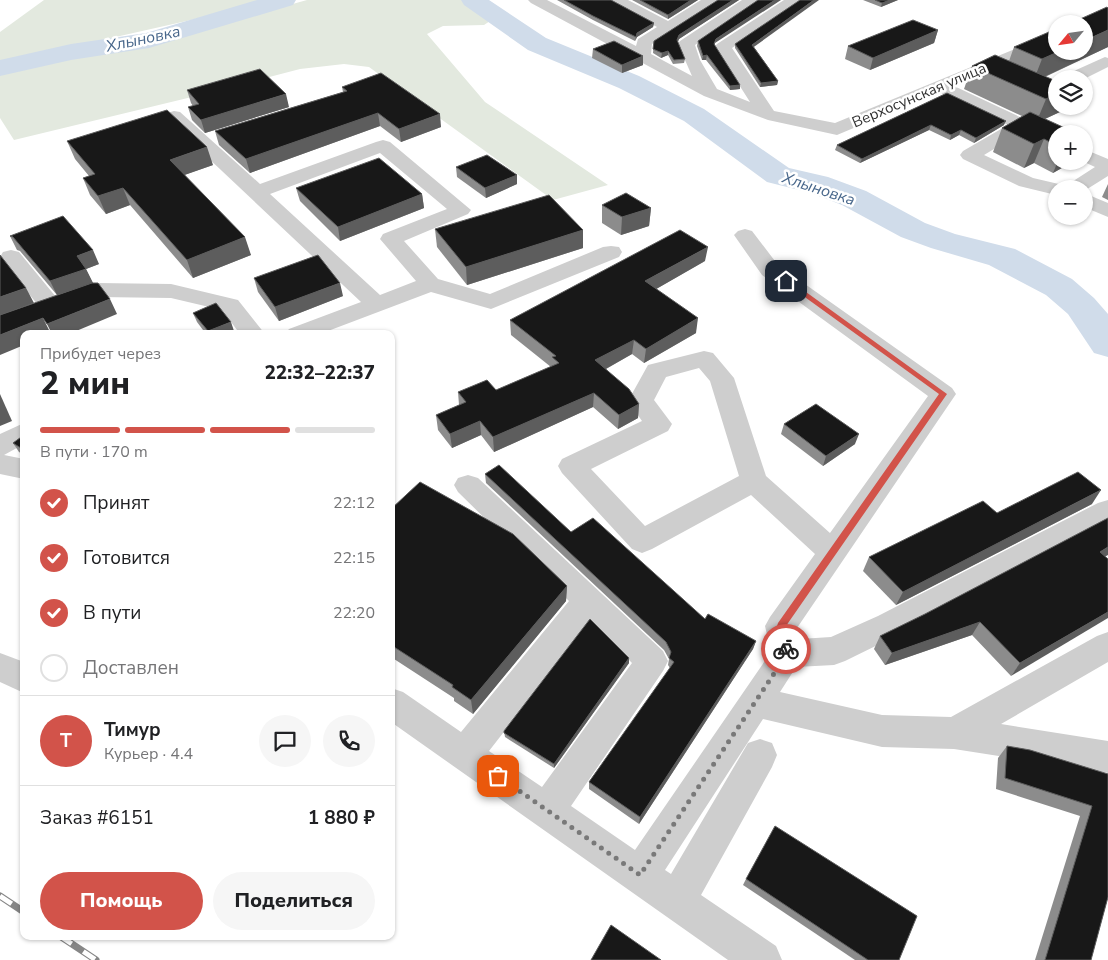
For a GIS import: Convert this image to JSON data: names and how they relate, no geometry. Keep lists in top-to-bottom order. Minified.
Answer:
{"streets":{"street":["Верхосунская улица"]},"water":["Хлыновка"],"north":"bottom left","page":{"map_buttons":["+","−"],"heading":["2 мин","Прибудет через","22:32–22:37"],"panel":["Тимур","Курьер · 4.4","Заказ #6151","1 880 ₽"],"bar":"В пути · 170 m","list":[["Принят","22:12"],["Готовится","22:15"],["В пути","22:20"],"Доставлен"],"round":"Т","buttons":["Помощь","Поделиться"]}}
